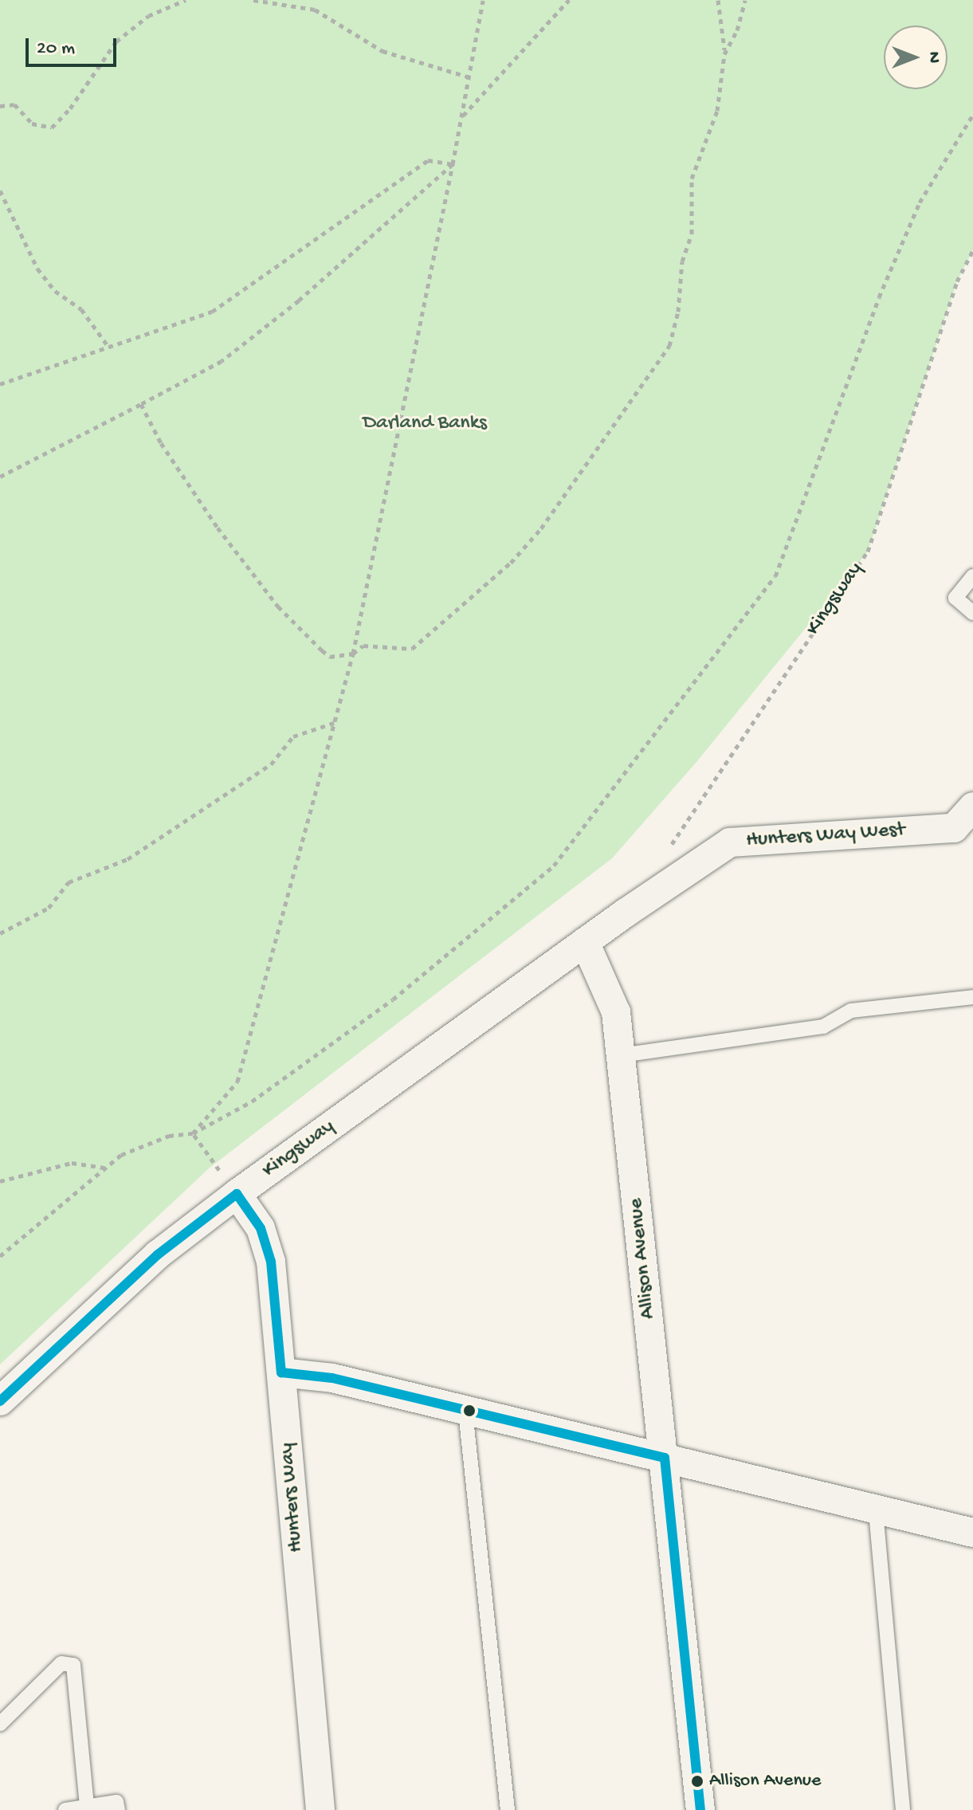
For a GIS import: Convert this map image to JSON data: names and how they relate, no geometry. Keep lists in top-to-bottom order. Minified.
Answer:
{"streets":{"street":["Kingsway","Hunters Way West","Allison Avenue","Hunters Way"]},"crossings":[["Kingsway","Hunters Way West"],["Kingsway","Allison Avenue"],["Kingsway","Hunters Way"],["Hunters Way West","Allison Avenue"]],"parks":["Darland Banks"],"places":["Allison Avenue"],"scale_bar":"20 m","north":"right"}
